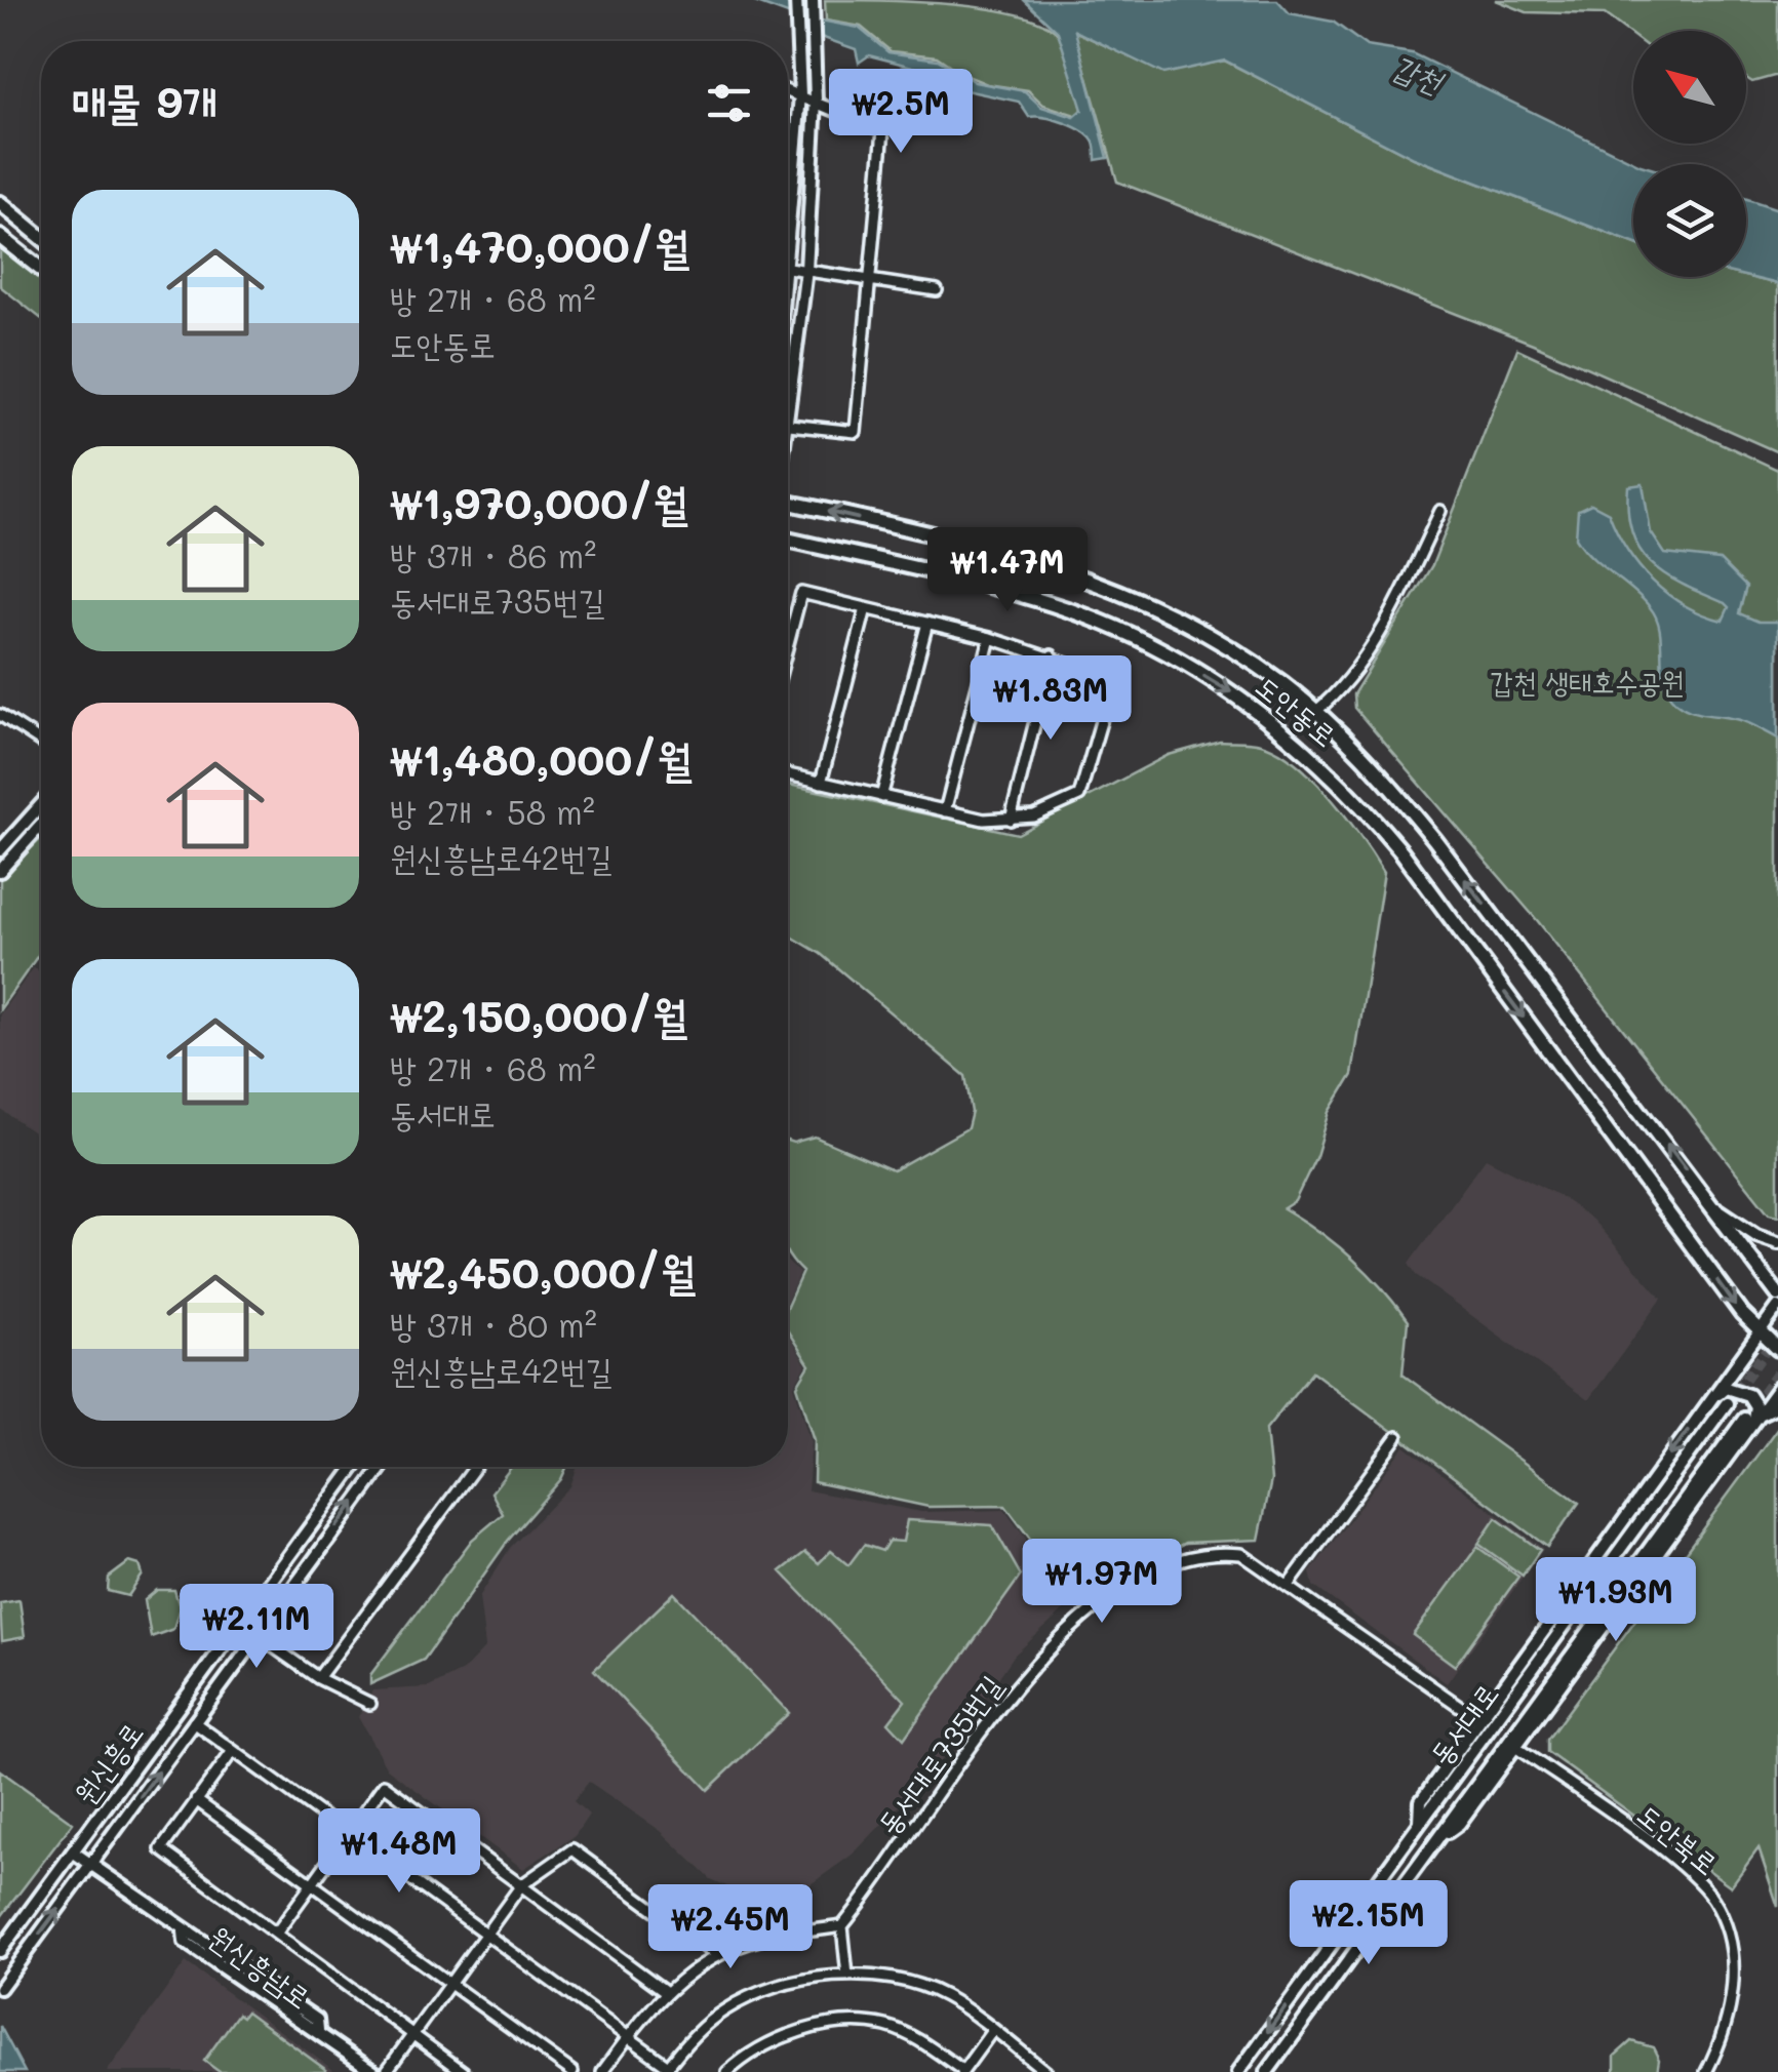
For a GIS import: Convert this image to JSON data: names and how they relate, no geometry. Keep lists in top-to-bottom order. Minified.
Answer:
{"streets":{"main road":["도안동로"],"street":["동서대로","동서대로735번길","원신흥로","도안북로","원신흥남로"]},"crossings":[["원신흥로","원신흥남로"]],"water":["갑천"],"parks":["갑천 생태호수공원"],"north":"top left","page":{"heading":"매물 9개","price":["₩2.5M","₩1.47M","₩1.83M","₩1.97M","₩1.93M","₩2.11M","₩1.48M","₩2.15M","₩2.45M"],"list":[{"name":"₩1,470,000/월","note":"방 2개 · 68 m² · 도안동로"},{"name":"₩1,970,000/월","note":"방 3개 · 86 m² · 동서대로735번길"},{"name":"₩1,480,000/월","note":"방 2개 · 58 m² · 원신흥남로42번길"},{"name":"₩2,150,000/월","note":"방 2개 · 68 m² · 동서대로"},{"name":"₩2,450,000/월","note":"방 3개 · 80 m² · 원신흥남로42번길"}]}}
